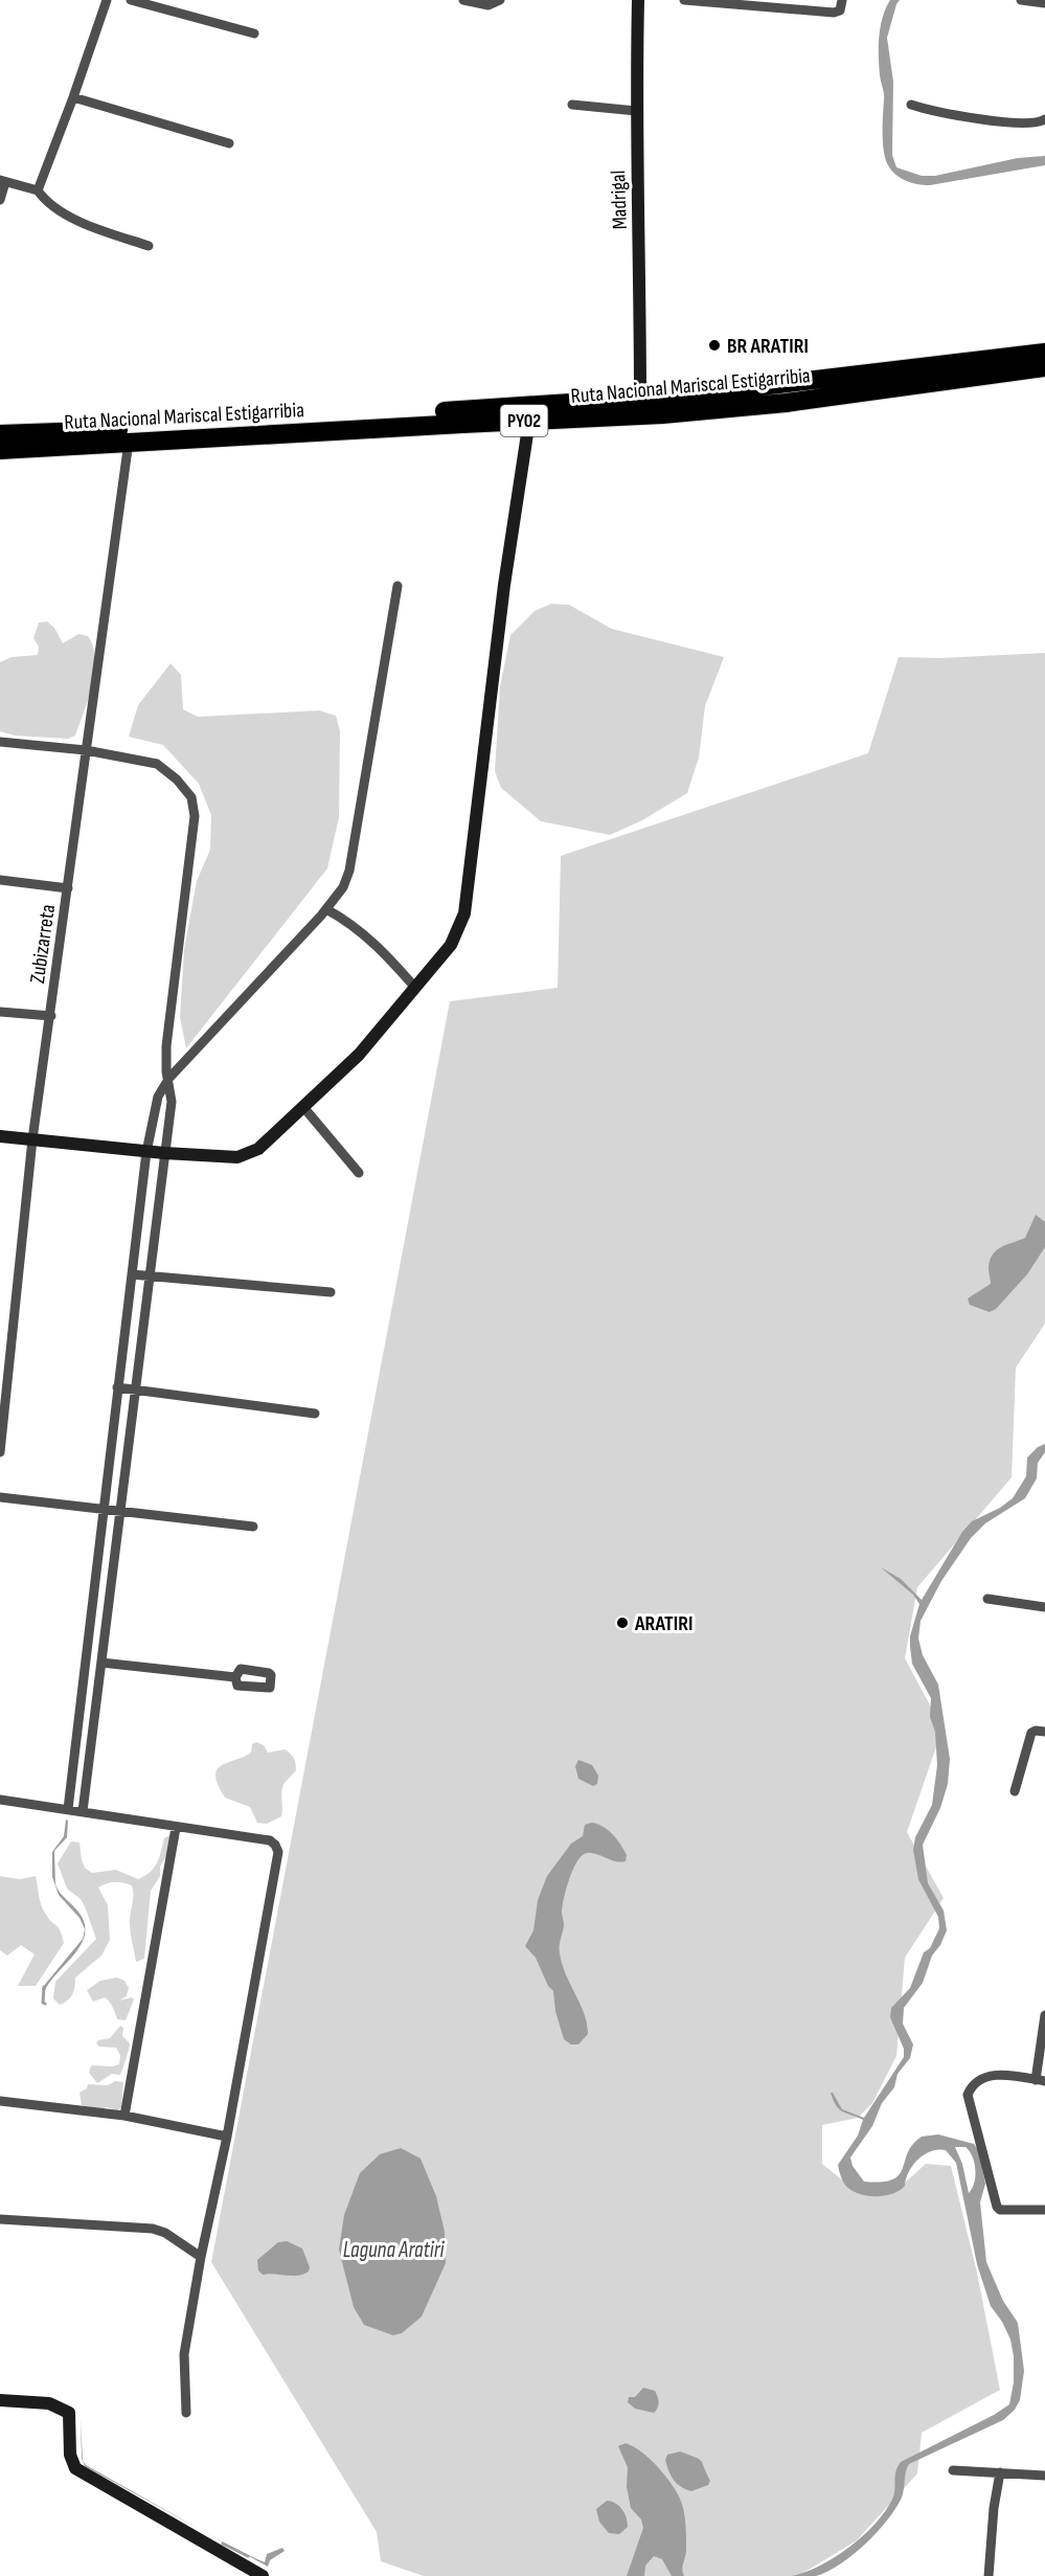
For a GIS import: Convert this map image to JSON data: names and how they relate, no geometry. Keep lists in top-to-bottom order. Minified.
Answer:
{"streets":{"highway":["Ruta Nacional Mariscal Estigarribia","PY02"],"street":["Madrigal","Zubizarreta"]},"crossings":[["Madrigal","Ruta Nacional Mariscal Estigarribia"],["Ruta Nacional Mariscal Estigarribia","Zubizarreta"]],"water":["Laguna Aratiri"],"places":["BR ARATIRI","ARATIRI"]}
